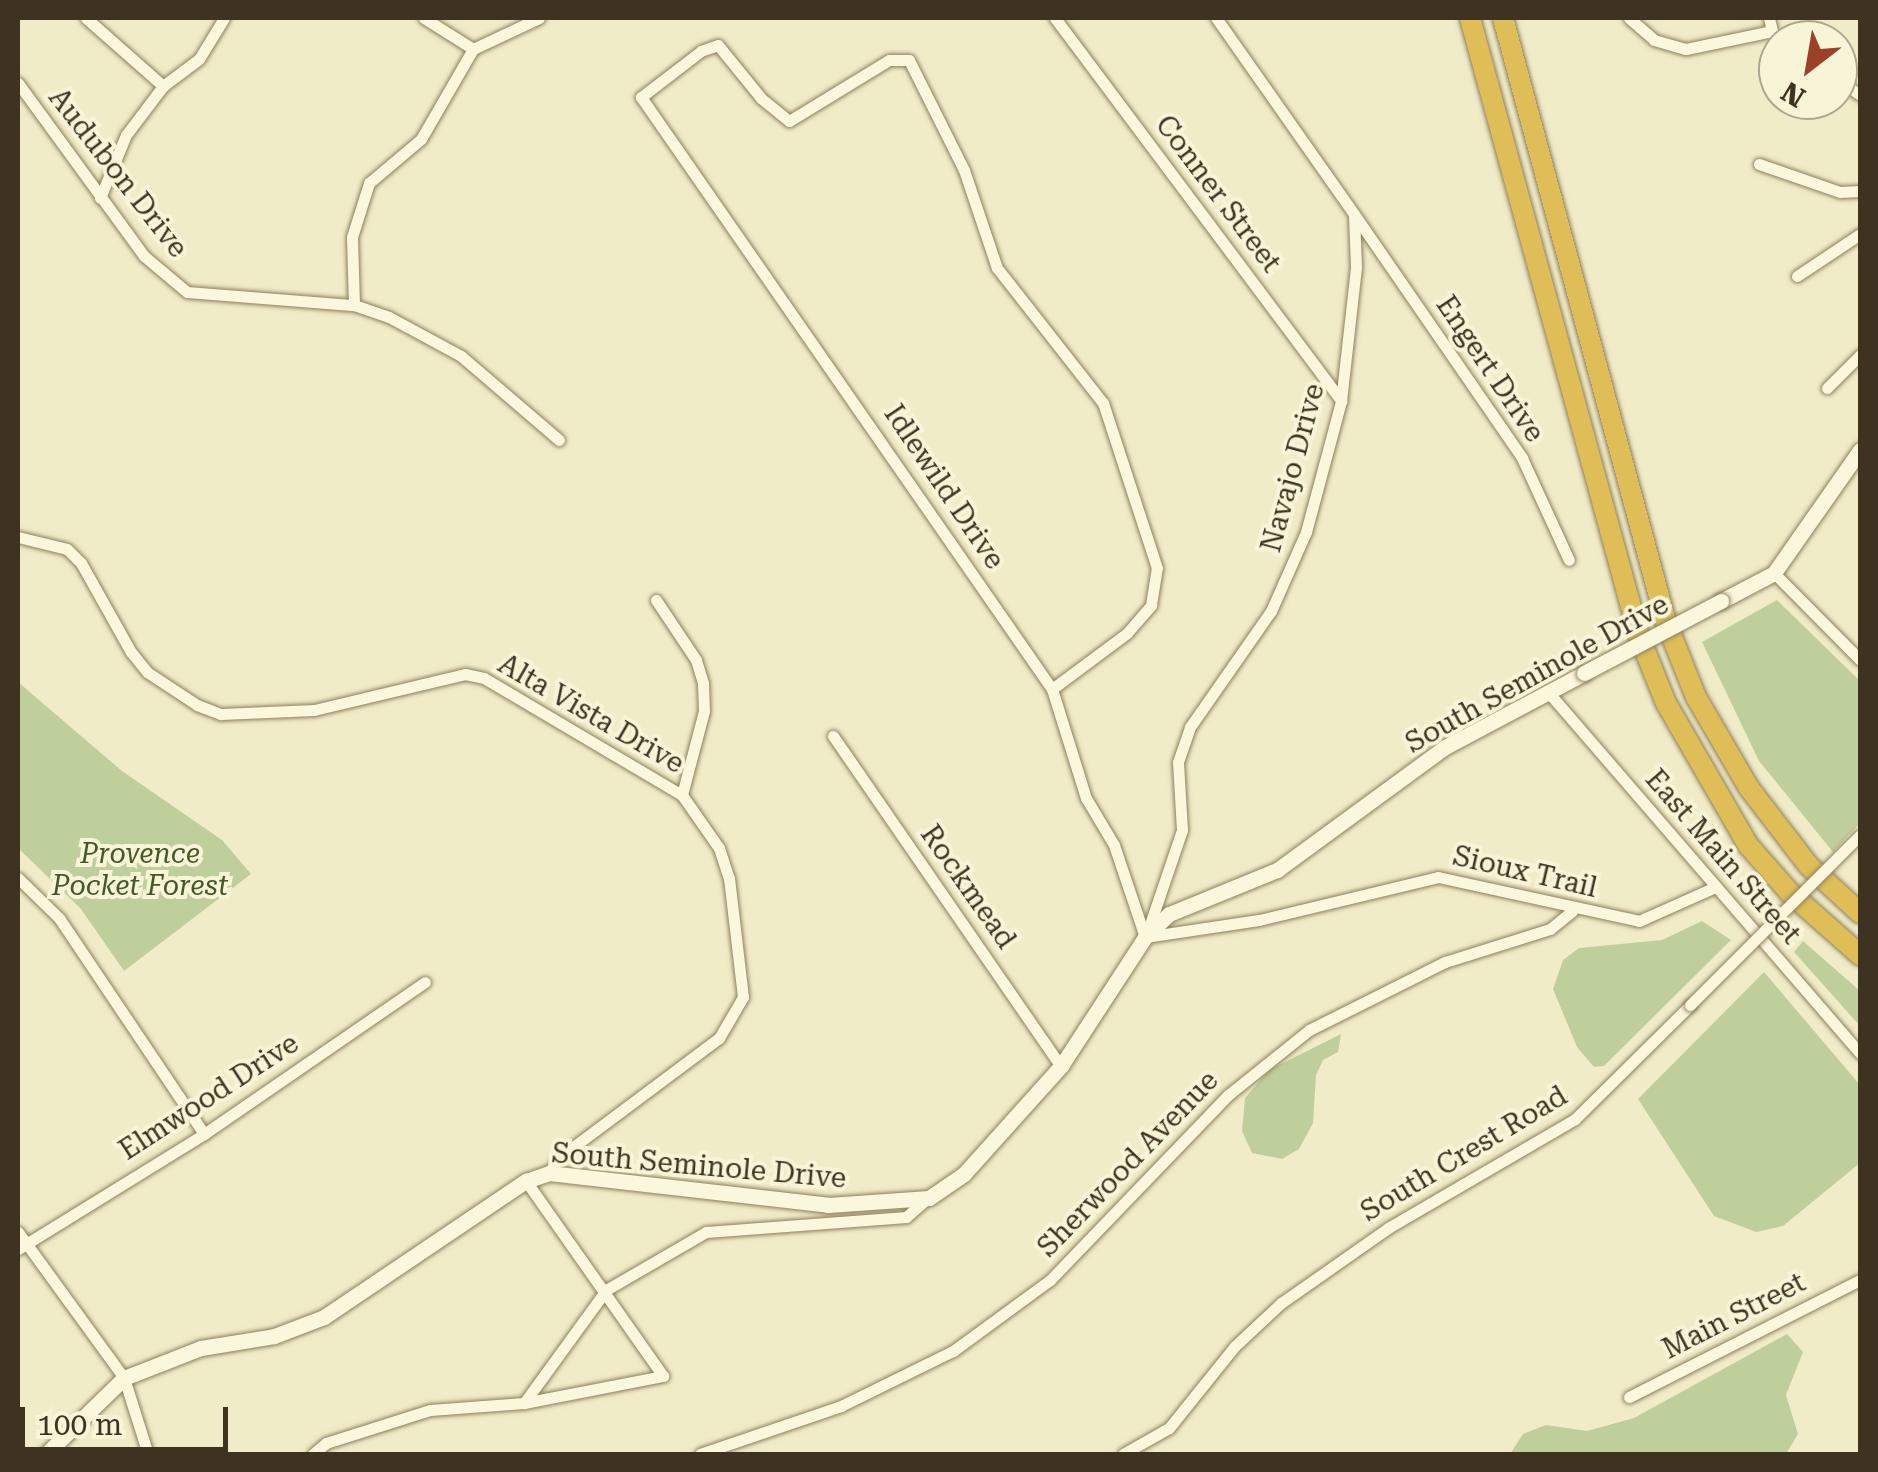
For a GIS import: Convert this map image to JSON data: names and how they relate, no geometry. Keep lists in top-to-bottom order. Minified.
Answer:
{"streets":{"street":["Audubon Drive","Conner Street","Engert Drive","Navajo Drive","Idlewild Drive","South Seminole Drive","Alta Vista Drive","East Main Street","Sioux Trail","Rockmead","Elmwood Drive","South Crest Road","Sherwood Avenue","Main Street"]},"crossings":[["Conner Street","Navajo Drive"],["Engert Drive","Navajo Drive"],["Navajo Drive","Idlewild Drive"],["Navajo Drive","South Seminole Drive"],["Navajo Drive","Sioux Trail"],["Idlewild Drive","South Seminole Drive"],["Idlewild Drive","Sioux Trail"],["South Seminole Drive","Alta Vista Drive"],["South Seminole Drive","East Main Street"],["South Seminole Drive","Sioux Trail"],["South Seminole Drive","Rockmead"],["East Main Street","Sioux Trail"],["Sioux Trail","Sherwood Avenue"]],"parks":["Provence Pocket Forest"],"scale_bar":"100 m","north":"bottom left"}
